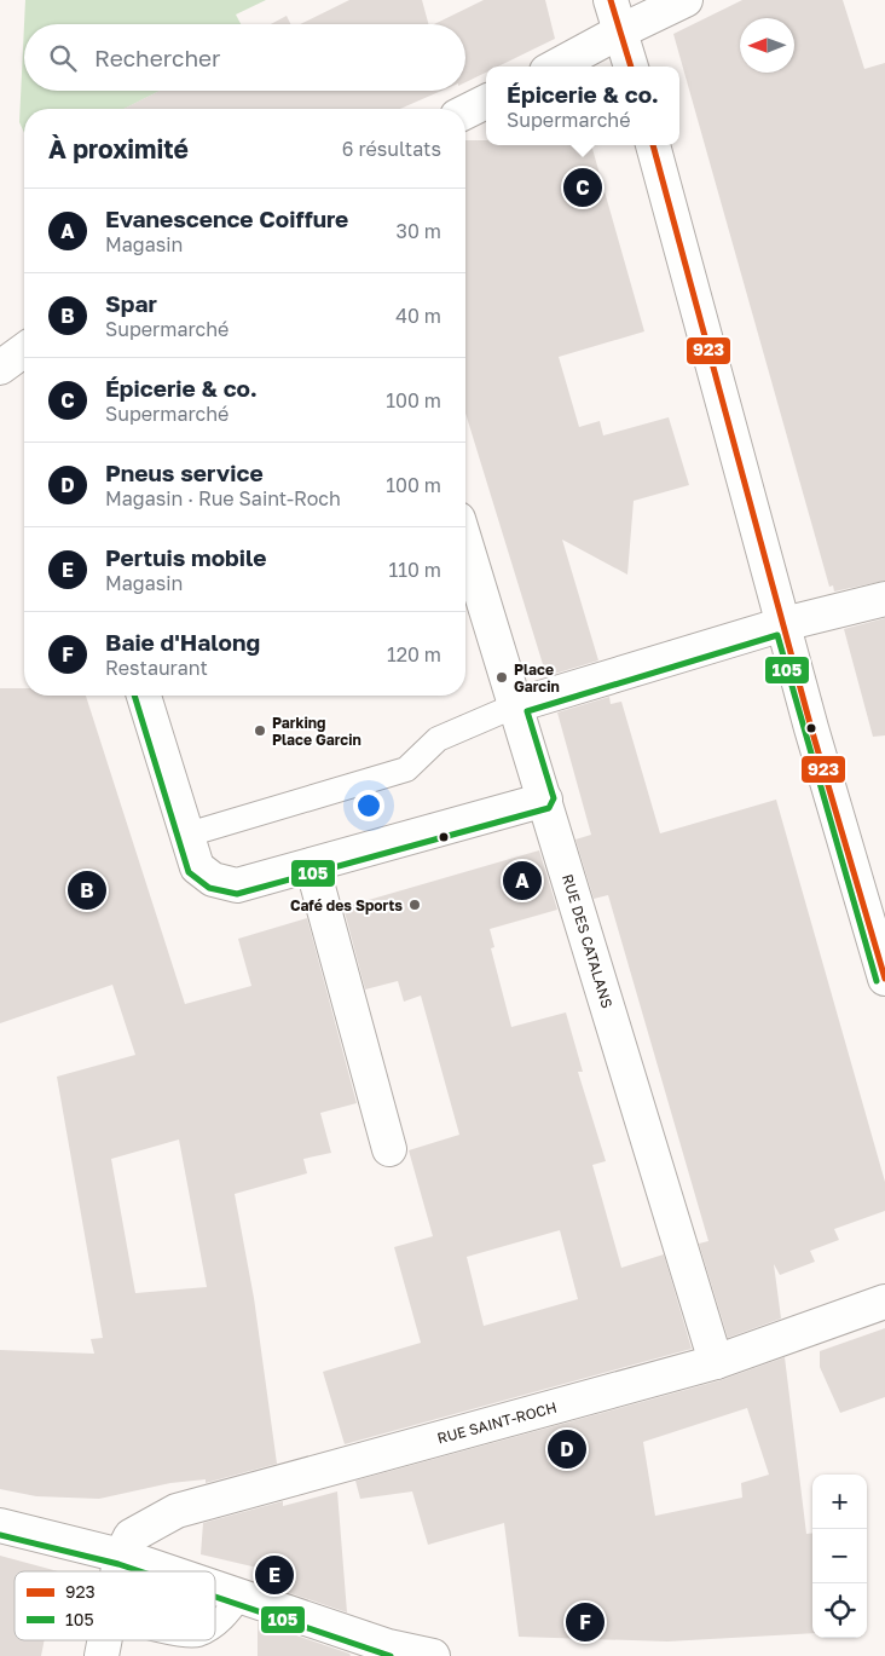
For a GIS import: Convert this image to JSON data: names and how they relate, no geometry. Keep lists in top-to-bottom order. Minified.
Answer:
{"streets":{"street":["RUE DES CATALANS","RUE SAINT-ROCH"]},"crossings":[["RUE DES CATALANS","RUE SAINT-ROCH"]],"places":["Place Garcin","Parking Place Garcin","Café des Sports"],"lines":["transit line 923","transit line 105"],"legend":["923","105"],"north":"left","page":{"search":"Rechercher","popup":["Épicerie & co.","Supermarché"],"heading":["À proximité","6 résultats"],"pins":["C","A","B","D","E","F"],"list":[{"mark":"A","name":"Evanescence Coiffure","note":"Magasin","value":"30 m"},{"mark":"B","name":"Spar","note":"Supermarché","value":"40 m"},{"mark":"C","name":"Épicerie & co.","note":"Supermarché","value":"100 m"},{"mark":"D","name":"Pneus service","note":"Magasin · Rue Saint-Roch","value":"100 m"},{"mark":"E","name":"Pertuis mobile","note":"Magasin","value":"110 m"},{"mark":"F","name":"Baie d'Halong","note":"Restaurant","value":"120 m"}],"map_buttons":["+","−"]}}
